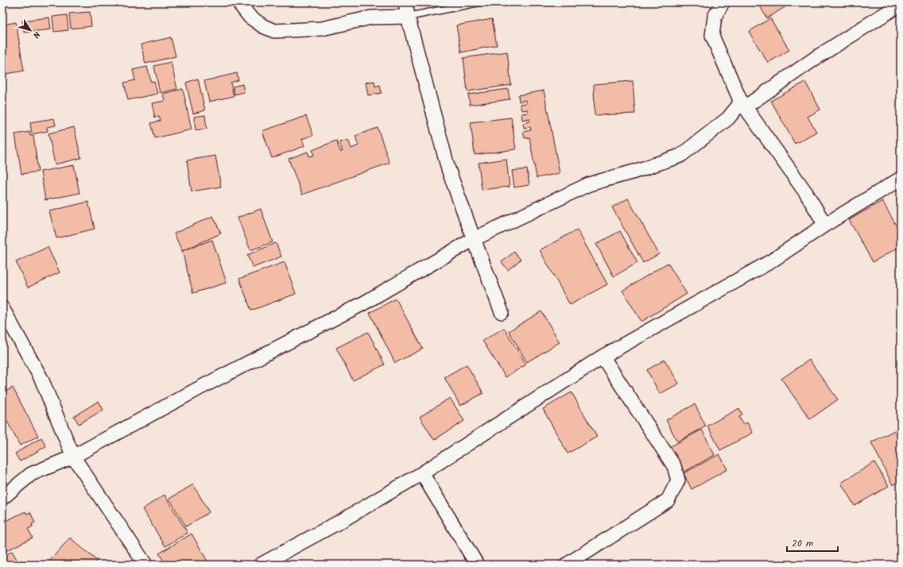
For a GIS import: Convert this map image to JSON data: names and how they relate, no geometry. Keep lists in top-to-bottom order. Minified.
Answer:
{"scale_bar":"20 m","north":"bottom right"}
